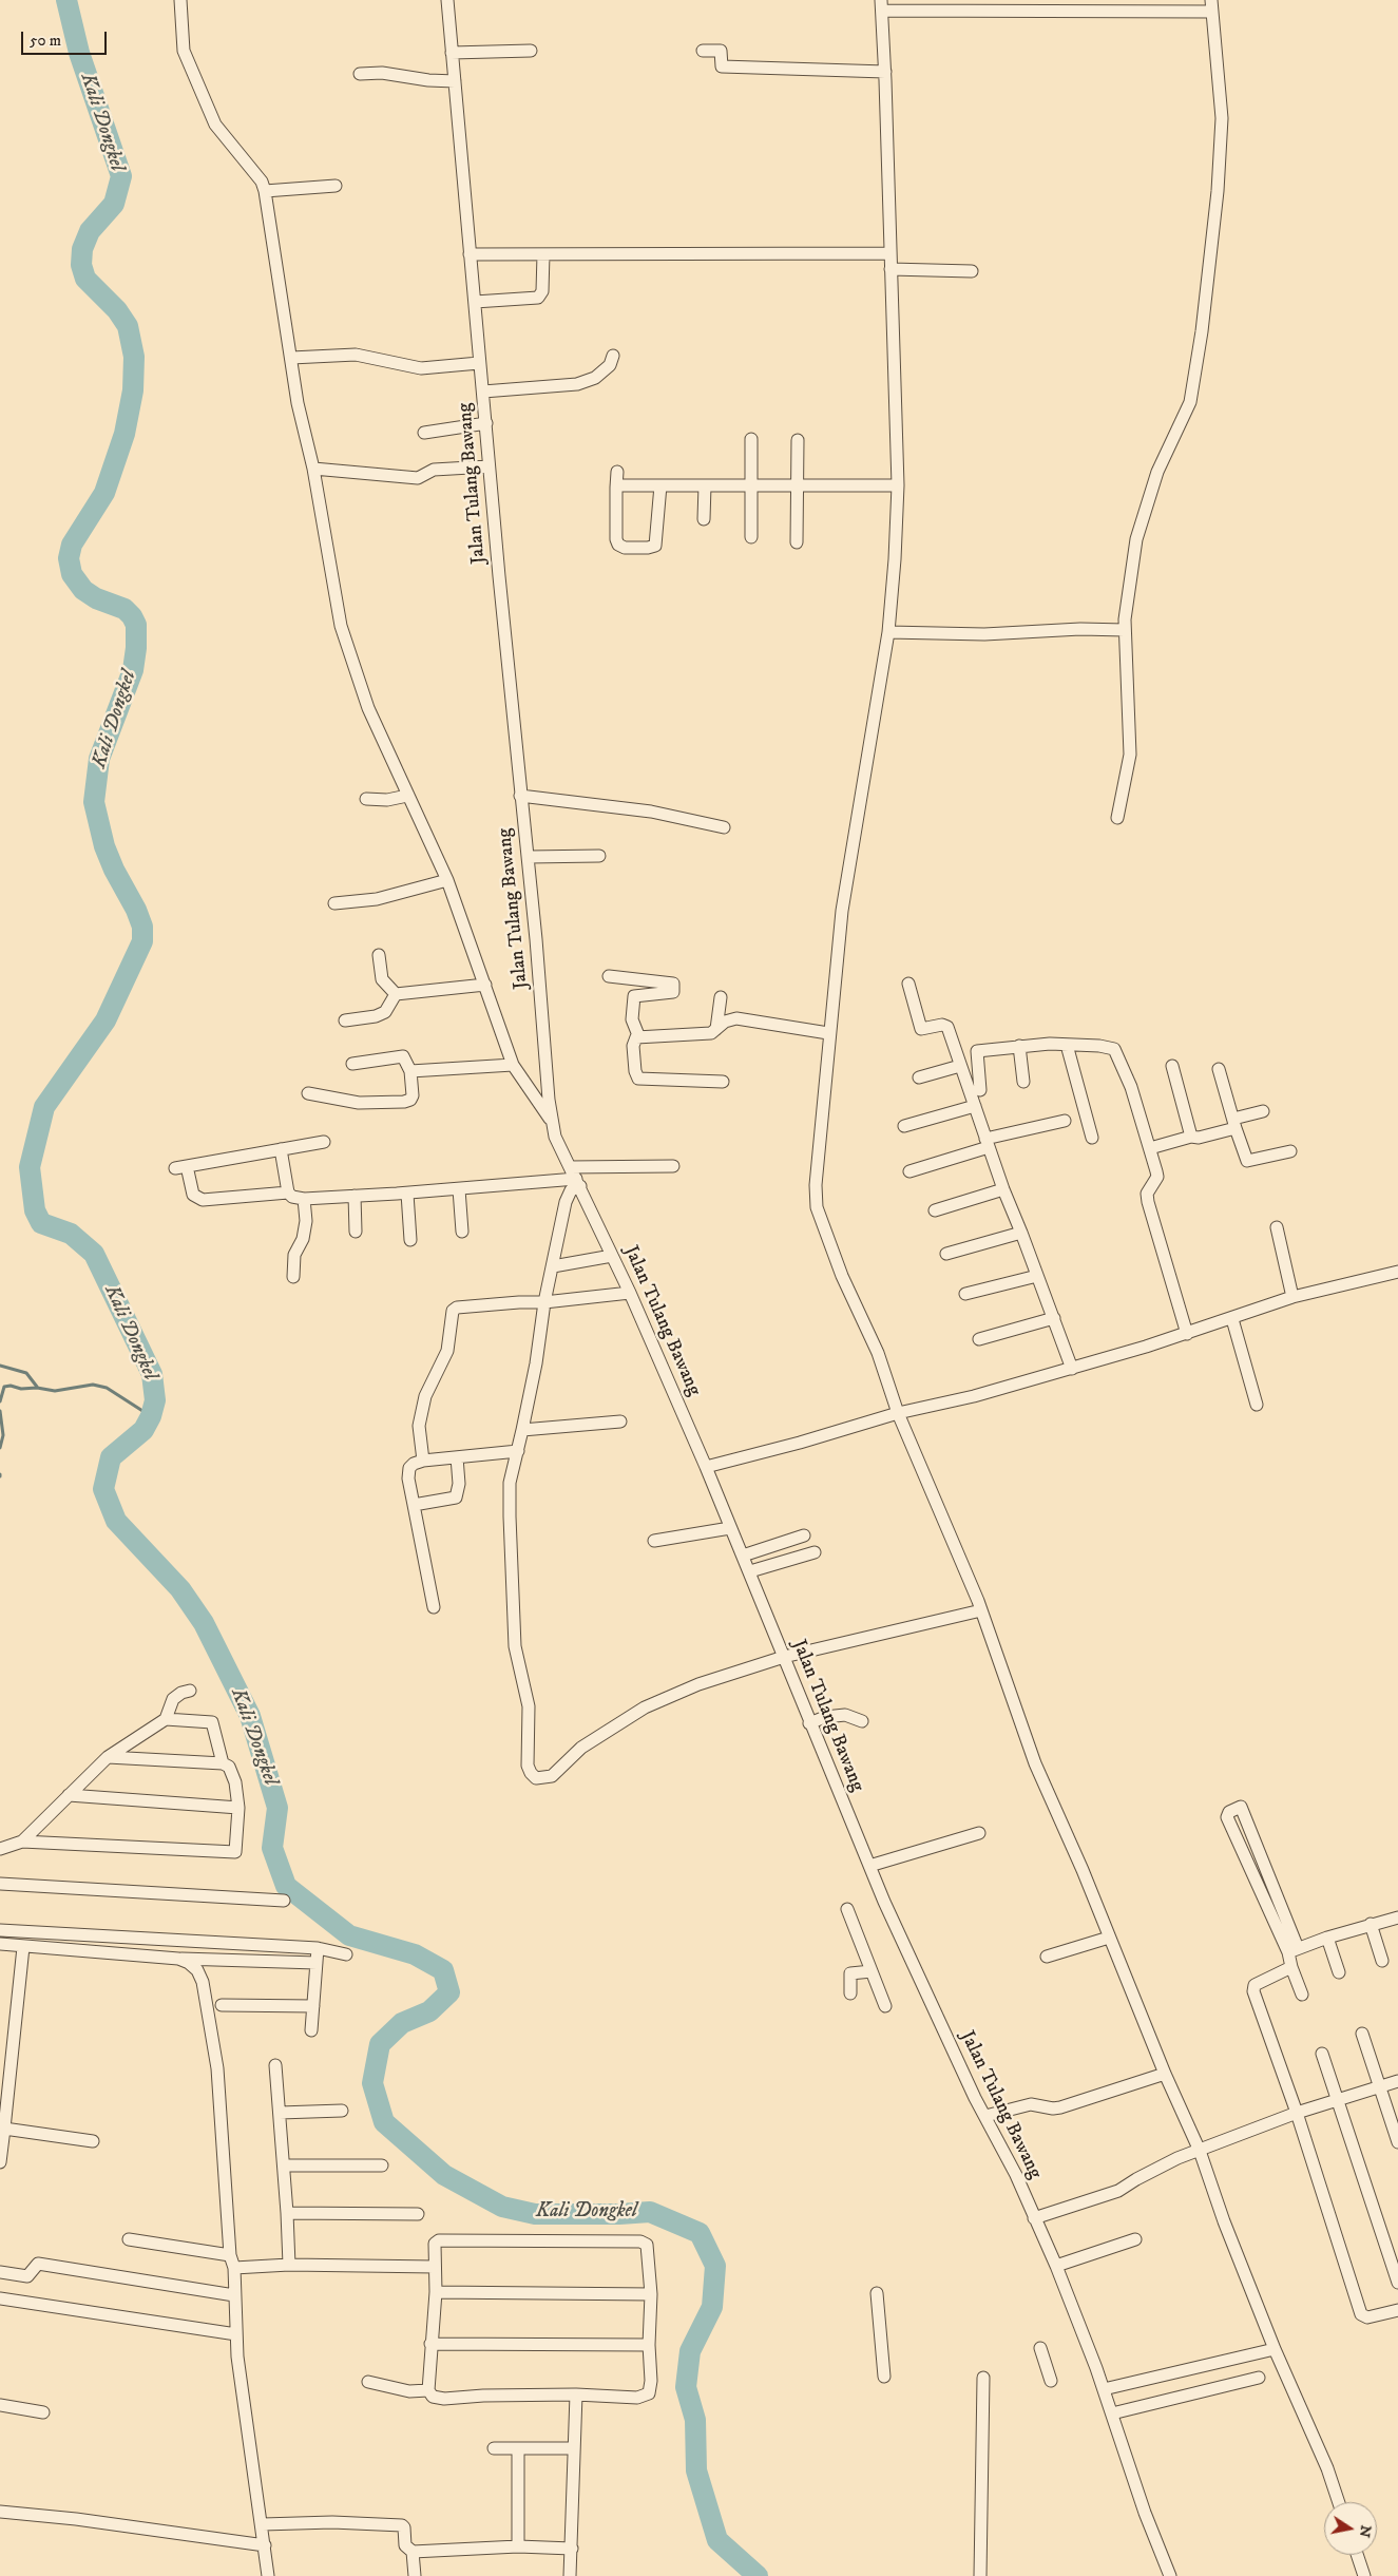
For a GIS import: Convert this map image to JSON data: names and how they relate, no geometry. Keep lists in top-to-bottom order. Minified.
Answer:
{"streets":{"street":["Jalan Tulang Bawang"]},"water":["Kali Dongkel"],"scale_bar":"50 m","north":"right"}
